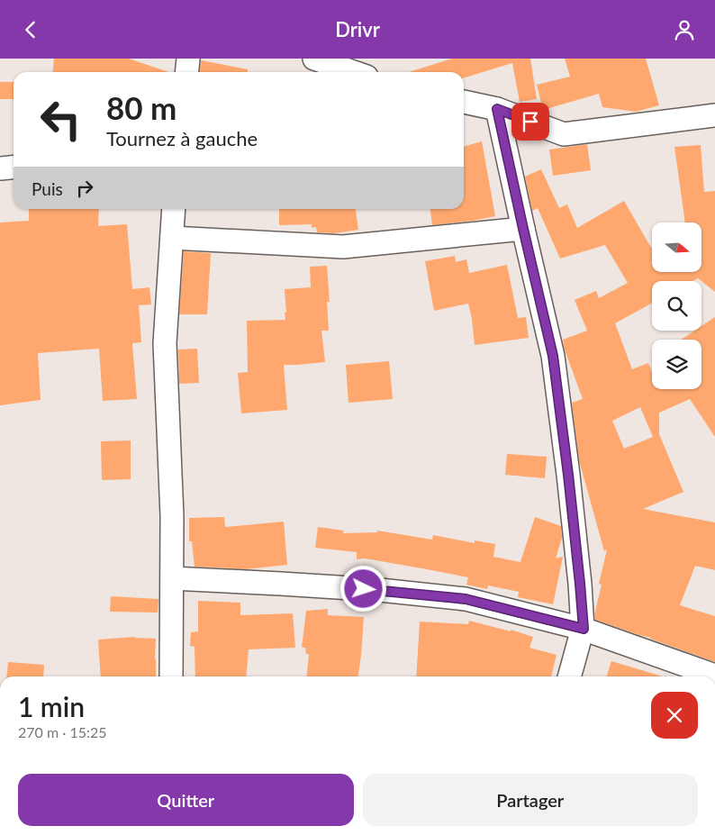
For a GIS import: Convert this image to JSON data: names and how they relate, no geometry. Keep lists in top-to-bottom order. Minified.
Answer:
{"north":"right","page":{"header":"Drivr","turn":["80 m","Tournez à gauche"],"then":"Puis","heading":["1 min","270 m · 15:25"],"buttons":["Quitter","Partager"]}}
